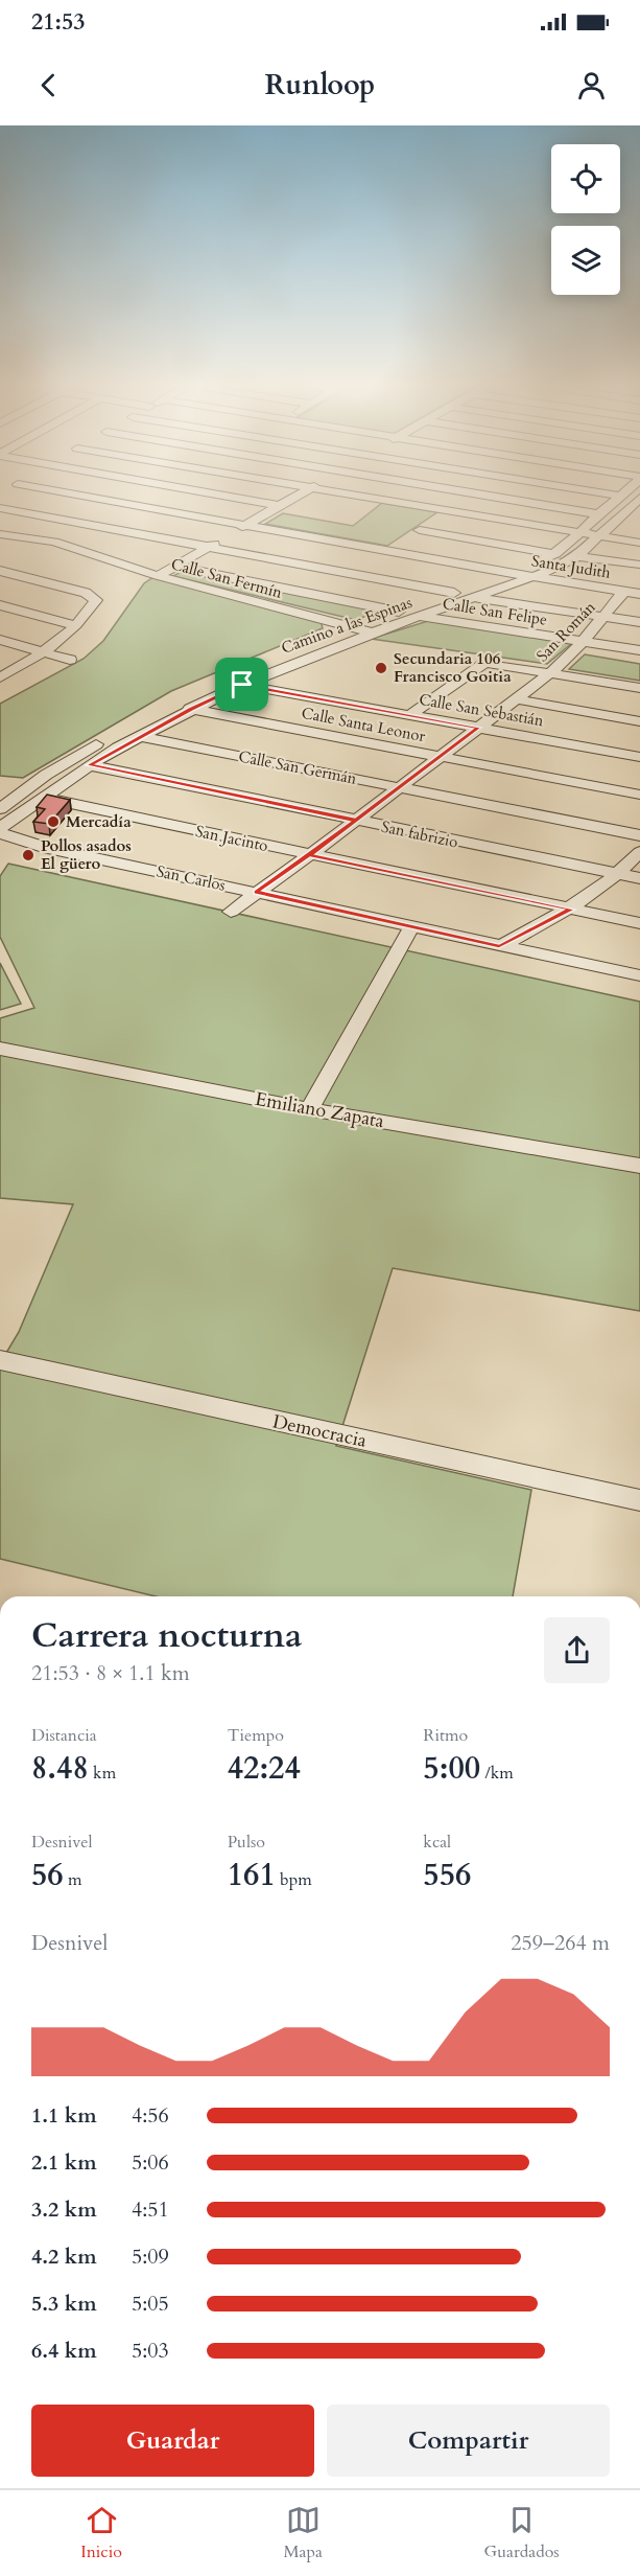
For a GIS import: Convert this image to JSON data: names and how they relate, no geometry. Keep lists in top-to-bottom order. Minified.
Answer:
{"streets":{"street":["Santa Judith","Calle San Fermín","Calle San Felipe","Camino a las Espinas","San Román","Calle San Sebastián","Calle Santa Leonor","Calle San Germán","San fabrizio","San Jacinto","San Carlos","Emiliano Zapata","Democracia"]},"crossings":[["Santa Judith","Camino a las Espinas"],["Santa Judith","San Román"],["Calle San Fermín","Camino a las Espinas"],["Calle San Felipe","Camino a las Espinas"],["Calle San Felipe","San Román"],["Camino a las Espinas","Calle San Sebastián"],["Camino a las Espinas","Calle Santa Leonor"],["Camino a las Espinas","Calle San Germán"],["Camino a las Espinas","San fabrizio"],["Camino a las Espinas","San Jacinto"],["San Román","Calle San Sebastián"],["San Román","Calle Santa Leonor"],["San Román","Calle San Germán"],["San Román","San fabrizio"],["San Román","San Jacinto"],["San Román","San Carlos"]],"places":["Secundaria 106 Francisco Goitia","Mercadía","Pollos asados El güero"],"page":{"status":"21:53","header":"Runloop","heading":["Carrera nocturna","21:53 · 8 × 1.1 km"],"stats":[["Distancia","8.48 km"],["Tiempo","42:24"],["Ritmo","5:00 /km"],["Desnivel","56 m"],["Pulso","161 bpm"],["kcal","556"]],"chart":["Desnivel","259–264 m"],"list":[{"name":"1.1 km","note":"4:56"},{"name":"2.1 km","note":"5:06"},{"name":"3.2 km","note":"4:51"},{"name":"4.2 km","note":"5:09"},{"name":"5.3 km","note":"5:05"},{"name":"6.4 km","note":"5:03"}],"buttons":["Guardar","Compartir"],"tabs":["Inicio","Mapa","Guardados"]}}
